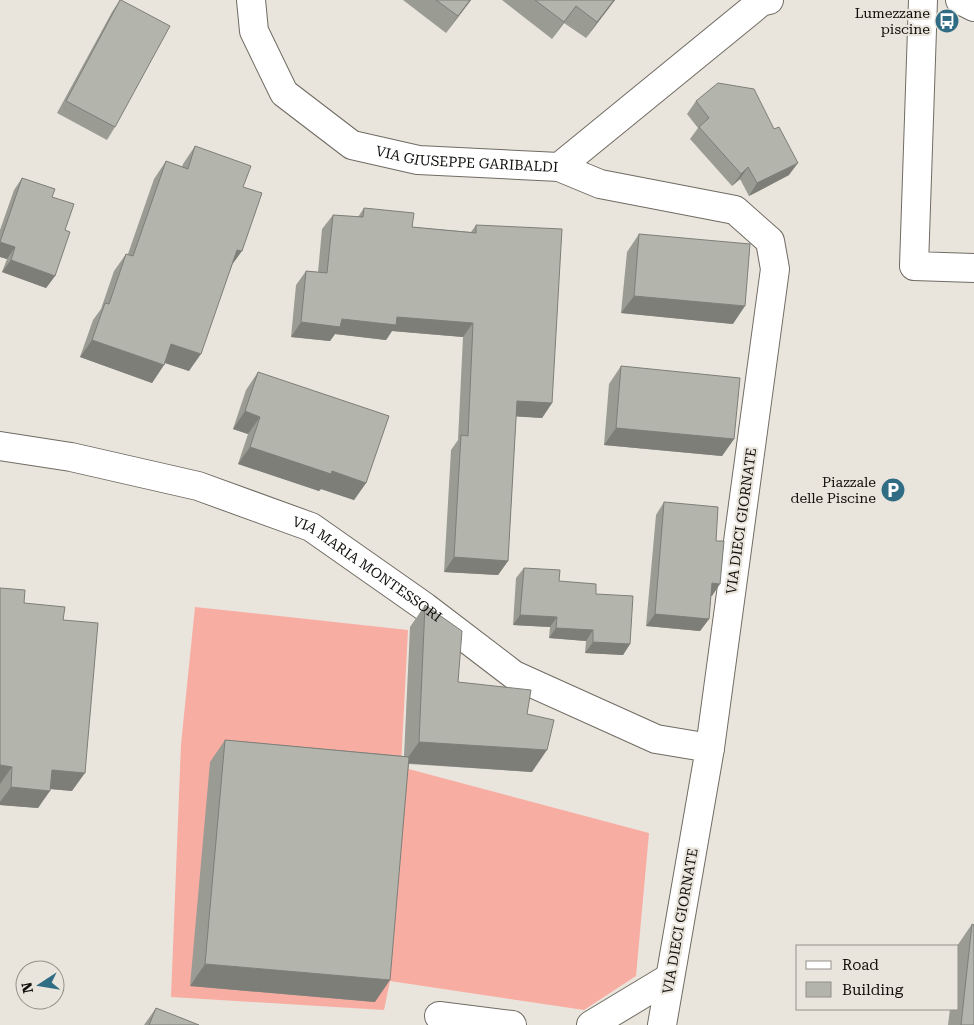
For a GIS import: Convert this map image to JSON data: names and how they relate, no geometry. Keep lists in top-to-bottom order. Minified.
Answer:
{"streets":{"street":["VIA GIUSEPPE GARIBALDI","VIA DIECI GIORNATE","VIA MARIA MONTESSORI"]},"crossings":[["VIA GIUSEPPE GARIBALDI","VIA DIECI GIORNATE"],["VIA DIECI GIORNATE","VIA MARIA MONTESSORI"]],"places":{"bus stop":["Lumezzane piscine"],"parking":["Piazzale delle Piscine"]},"legend":["Road","Building"],"north":"left"}
